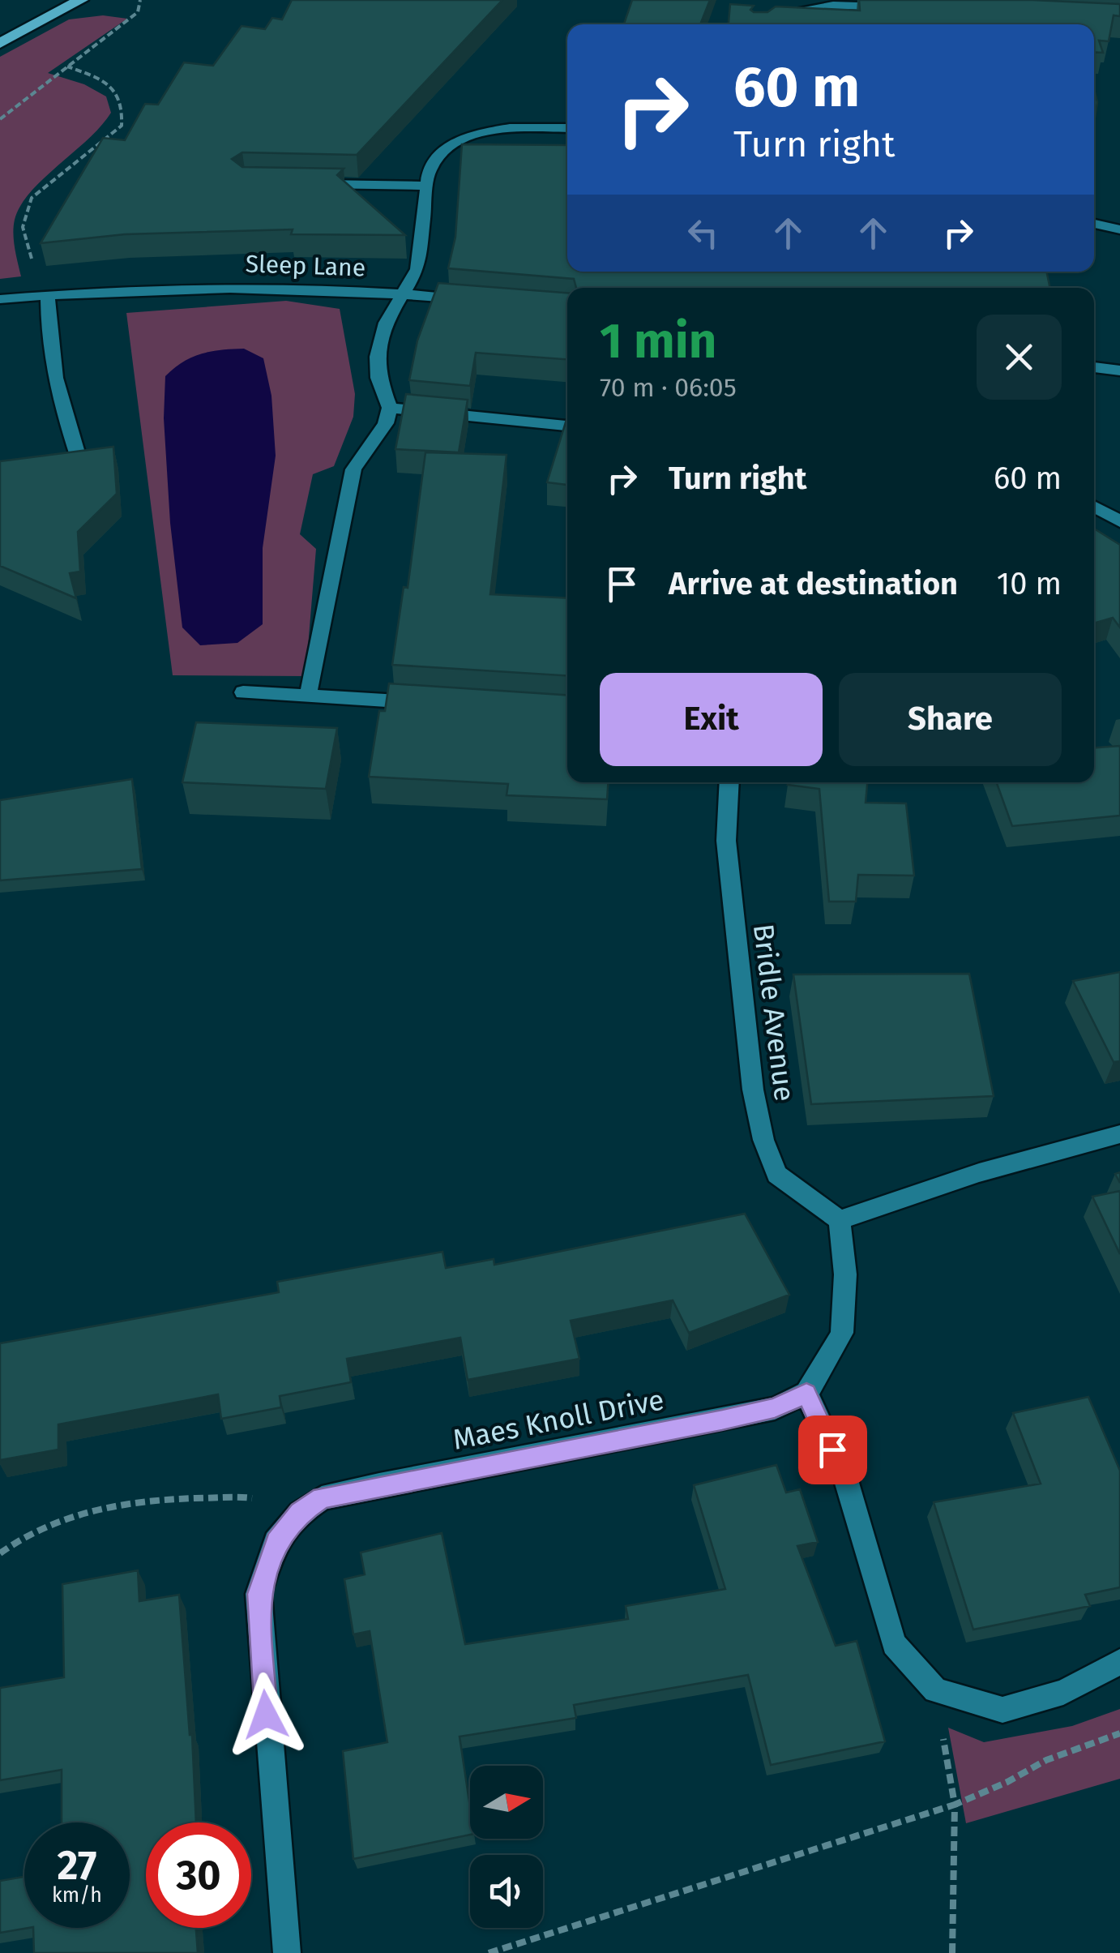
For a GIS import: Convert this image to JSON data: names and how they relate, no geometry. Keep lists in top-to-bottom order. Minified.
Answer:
{"streets":{"street":["Sleep Lane","Bridle Avenue","Maes Knoll Drive"]},"north":"right","page":{"turn":["60 m","Turn right"],"heading":["1 min","70 m · 06:05"],"list":[{"name":"Turn right","value":"60 m"},{"name":"Arrive at destination","value":"10 m"}],"buttons":["Exit","Share"],"speed":"27 km/h","limit":"30"}}
